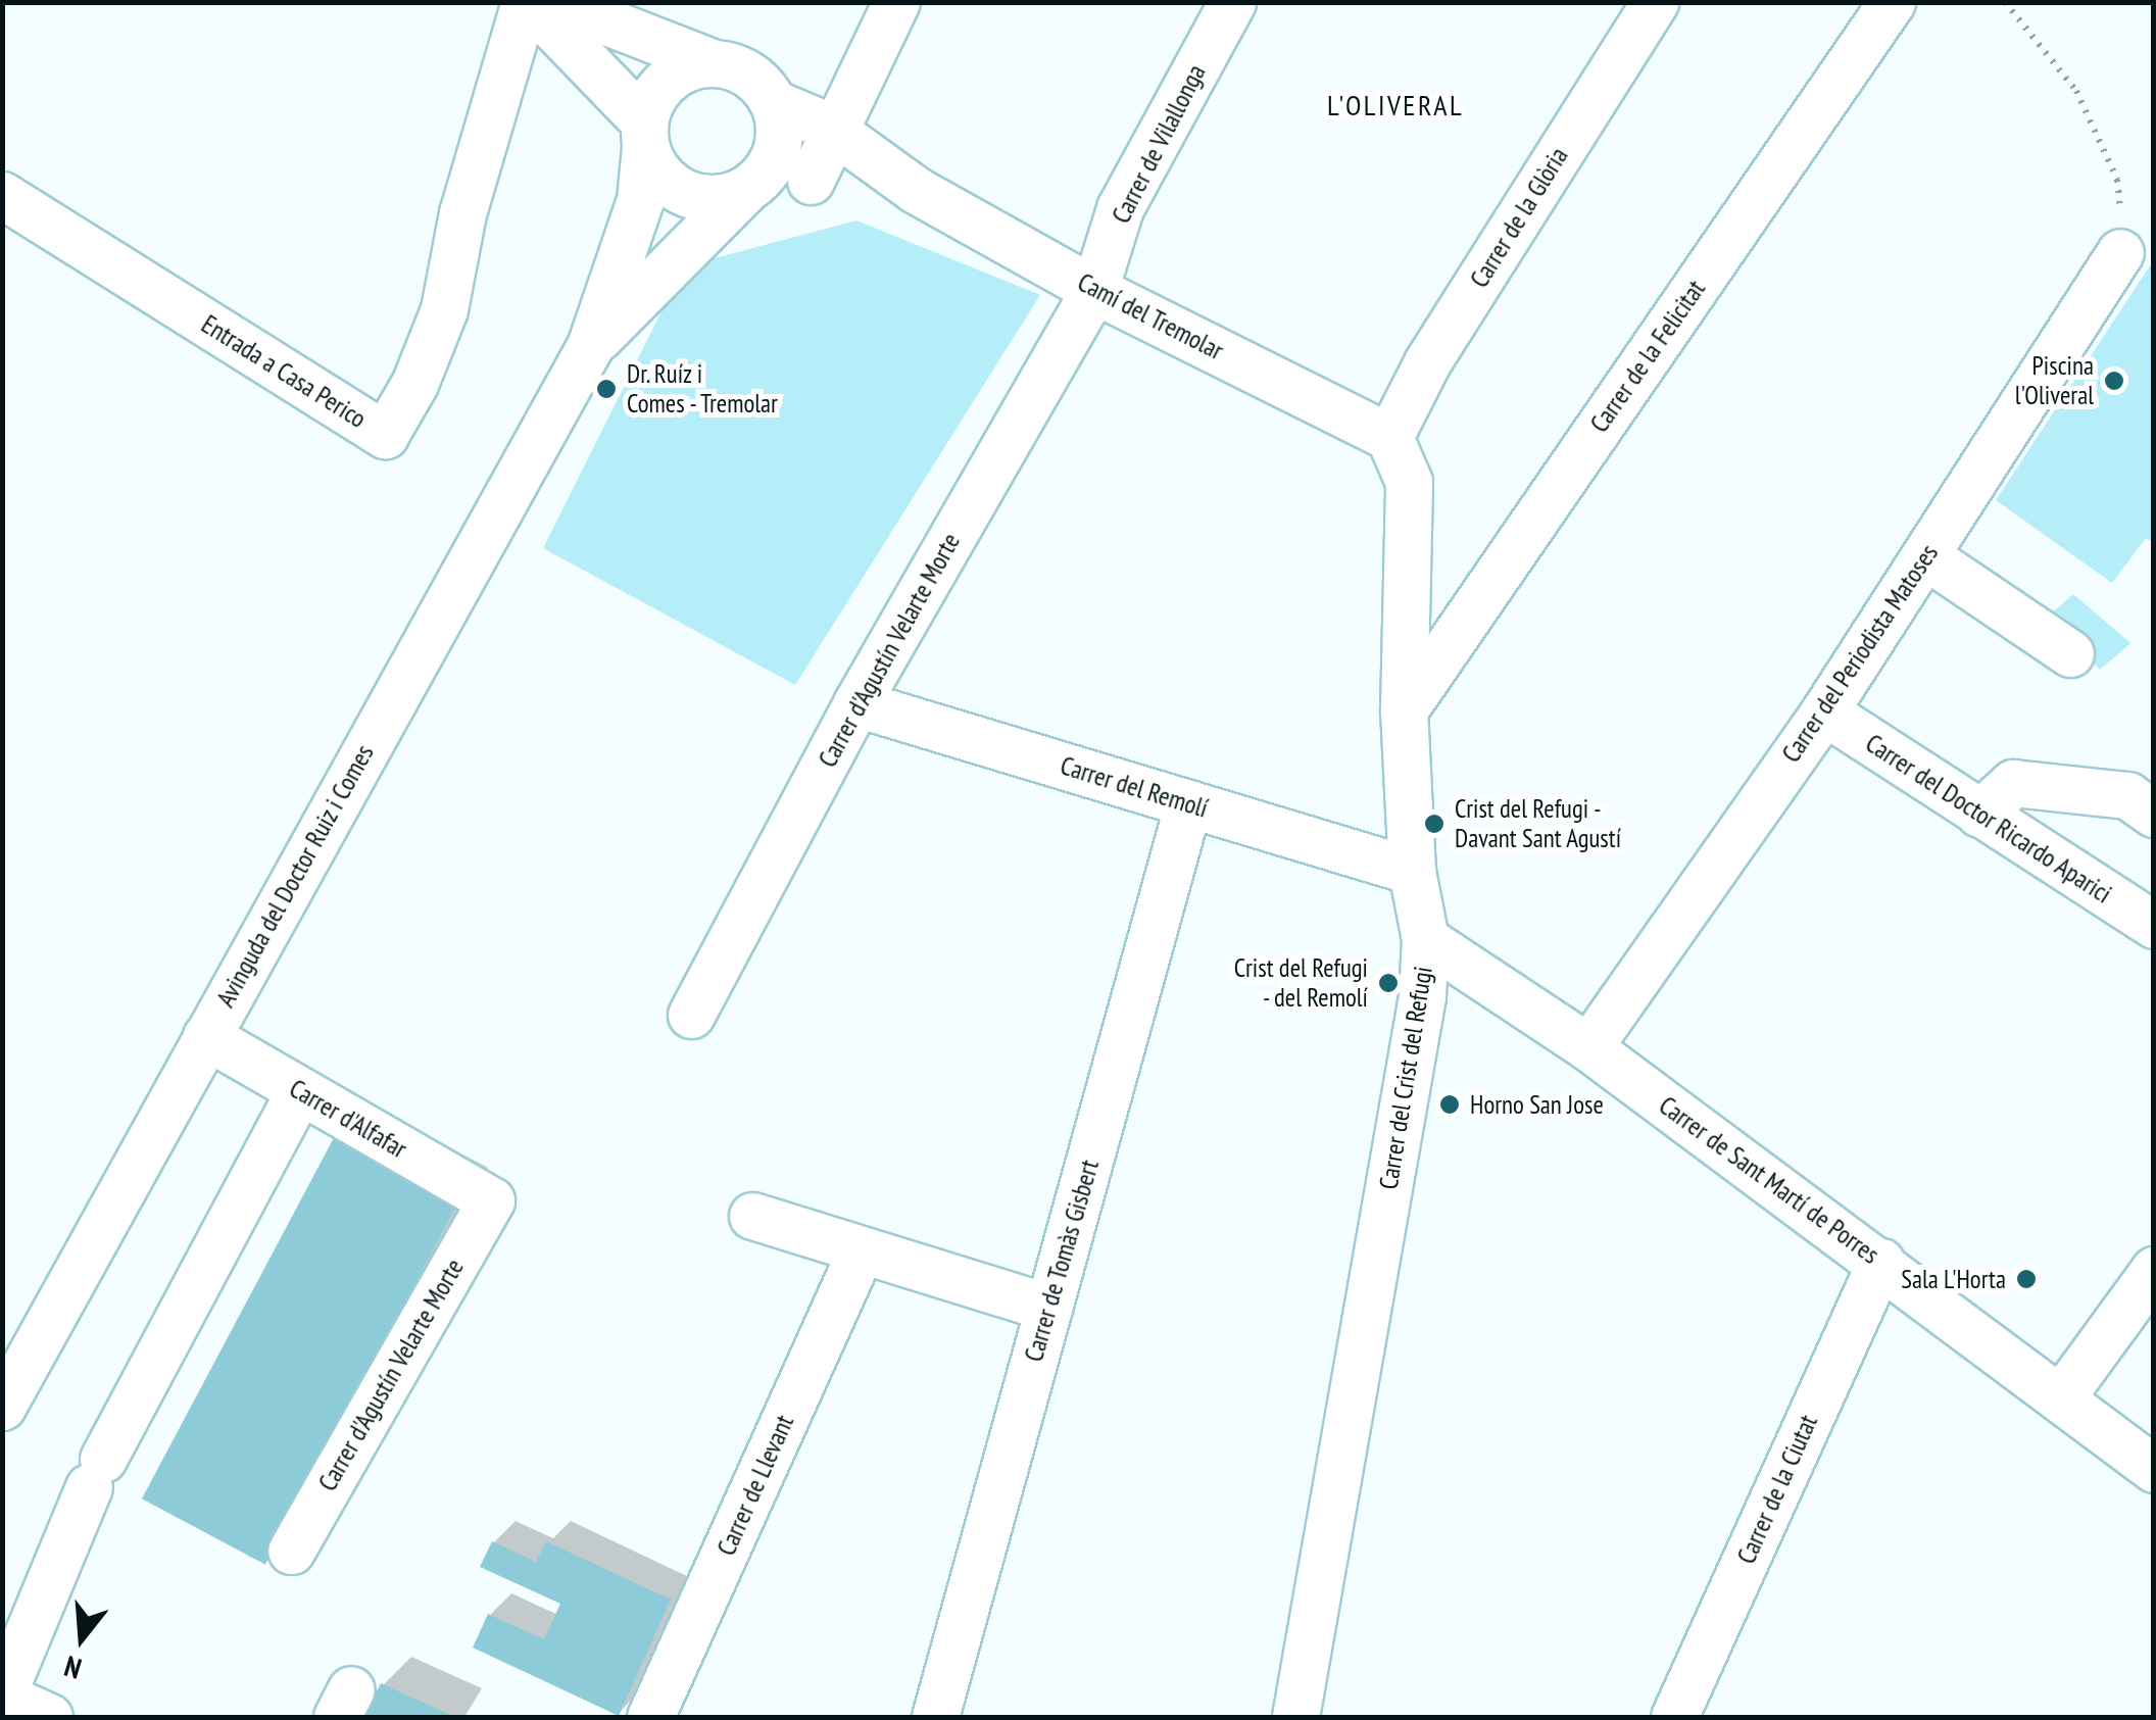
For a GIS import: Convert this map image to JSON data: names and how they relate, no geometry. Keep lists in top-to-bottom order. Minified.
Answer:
{"streets":{"street":["Carrer de Vilallonga","Carrer de la Glòria","Camí del Tremolar","Carrer de la Felicitat","Entrada a Casa Perico","Carrer d'Agustín Velarte Morte","Carrer del Periodista Matoses","Carrer del Remolí","Carrer del Doctor Ricardo Aparici","Avinguda del Doctor Ruiz i Comes","Carrer del Crist del Refugi","Carrer d'Alfafar","Carrer de Sant Martí de Porres","Carrer de Tomàs Gisbert","Carrer de Llevant","Carrer de la Ciutat"]},"crossings":[["Carrer de Vilallonga","Camí del Tremolar"],["Carrer de Vilallonga","Carrer d'Agustín Velarte Morte"],["Carrer de la Glòria","Camí del Tremolar"],["Carrer de la Glòria","Carrer del Crist del Refugi"],["Camí del Tremolar","Carrer d'Agustín Velarte Morte"],["Camí del Tremolar","Avinguda del Doctor Ruiz i Comes"],["Camí del Tremolar","Carrer del Crist del Refugi"],["Carrer de la Felicitat","Carrer del Crist del Refugi"],["Carrer d'Agustín Velarte Morte","Carrer del Remolí"],["Carrer d'Agustín Velarte Morte","Carrer d'Alfafar"],["Carrer del Periodista Matoses","Carrer del Doctor Ricardo Aparici"],["Carrer del Periodista Matoses","Carrer de Sant Martí de Porres"],["Carrer del Remolí","Carrer del Crist del Refugi"],["Carrer del Remolí","Carrer de Tomàs Gisbert"],["Avinguda del Doctor Ruiz i Comes","Carrer d'Alfafar"],["Carrer del Crist del Refugi","Carrer de Sant Martí de Porres"],["Carrer de Sant Martí de Porres","Carrer de la Ciutat"]],"districts":["L'OLIVERAL"],"places":["Piscina l'Oliveral","Dr. Ruíz i Comes - Tremolar","Crist del Refugi - Davant Sant Agustí","Crist del Refugi - del Remolí","Horno San Jose","Sala L'Horta"],"north":"bottom"}
